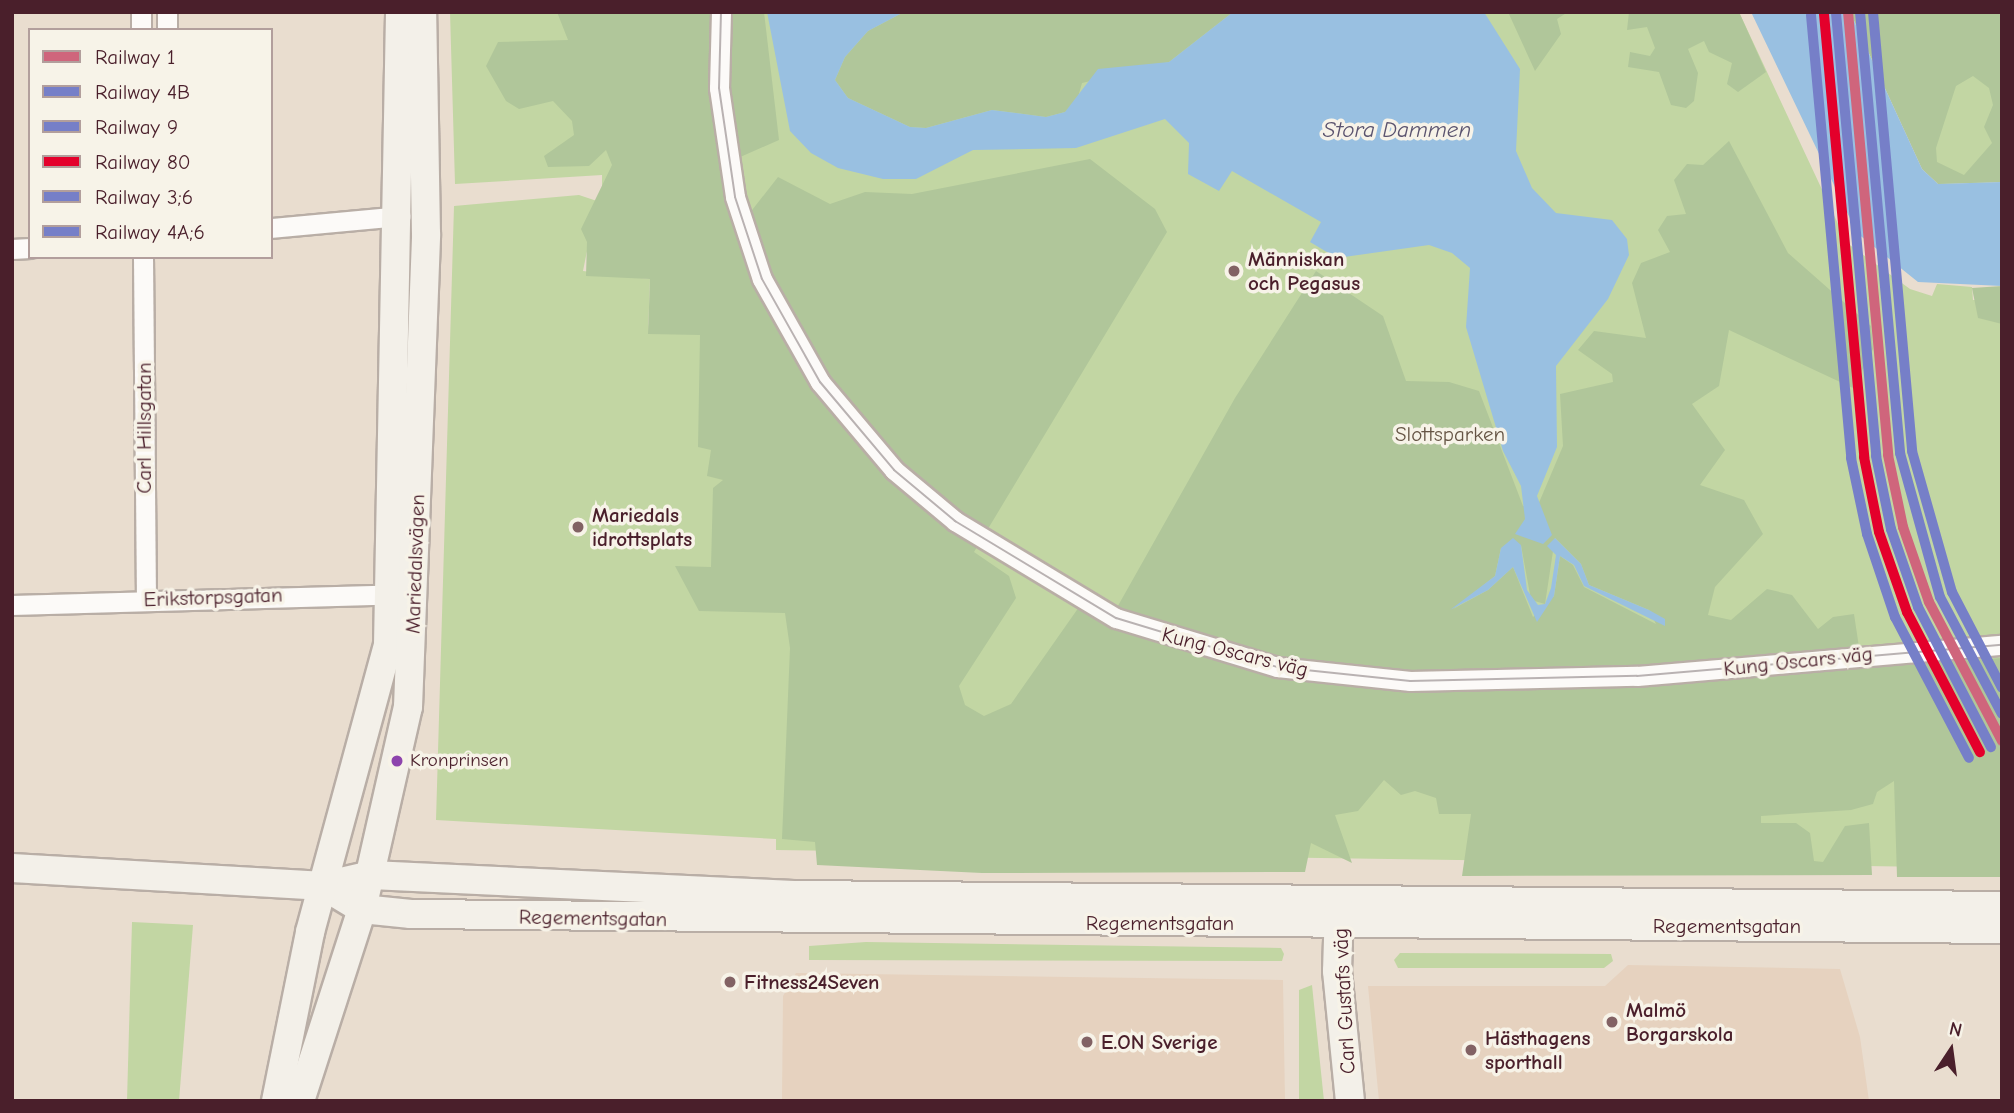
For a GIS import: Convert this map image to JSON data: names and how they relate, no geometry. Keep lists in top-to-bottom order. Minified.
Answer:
{"streets":{"main road":["Mariedalsvägen","Regementsgatan","Carl Gustafs väg"],"street":["Carl Hillsgatan","Erikstorpsgatan","Kung Oscars väg"]},"crossings":[["Carl Hillsgatan","Erikstorpsgatan"],["Mariedalsvägen","Erikstorpsgatan"],["Mariedalsvägen","Regementsgatan"],["Regementsgatan","Carl Gustafs väg"]],"water":["Stora Dammen"],"parks":["Slottsparken"],"places":["Människan och Pegasus","Mariedals idrottsplats","Kronprinsen","Fitness24Seven","Malmö Borgarskola","E.ON Sverige","Hästhagens sporthall"],"lines":["rail line 1","rail line 9","rail line 3;6","rail line 4B","rail line 80","rail line 4A;6"],"legend":["Railway 1","Railway 4B","Railway 9","Railway 80","Railway 3;6","Railway 4A;6"],"north":"top"}
